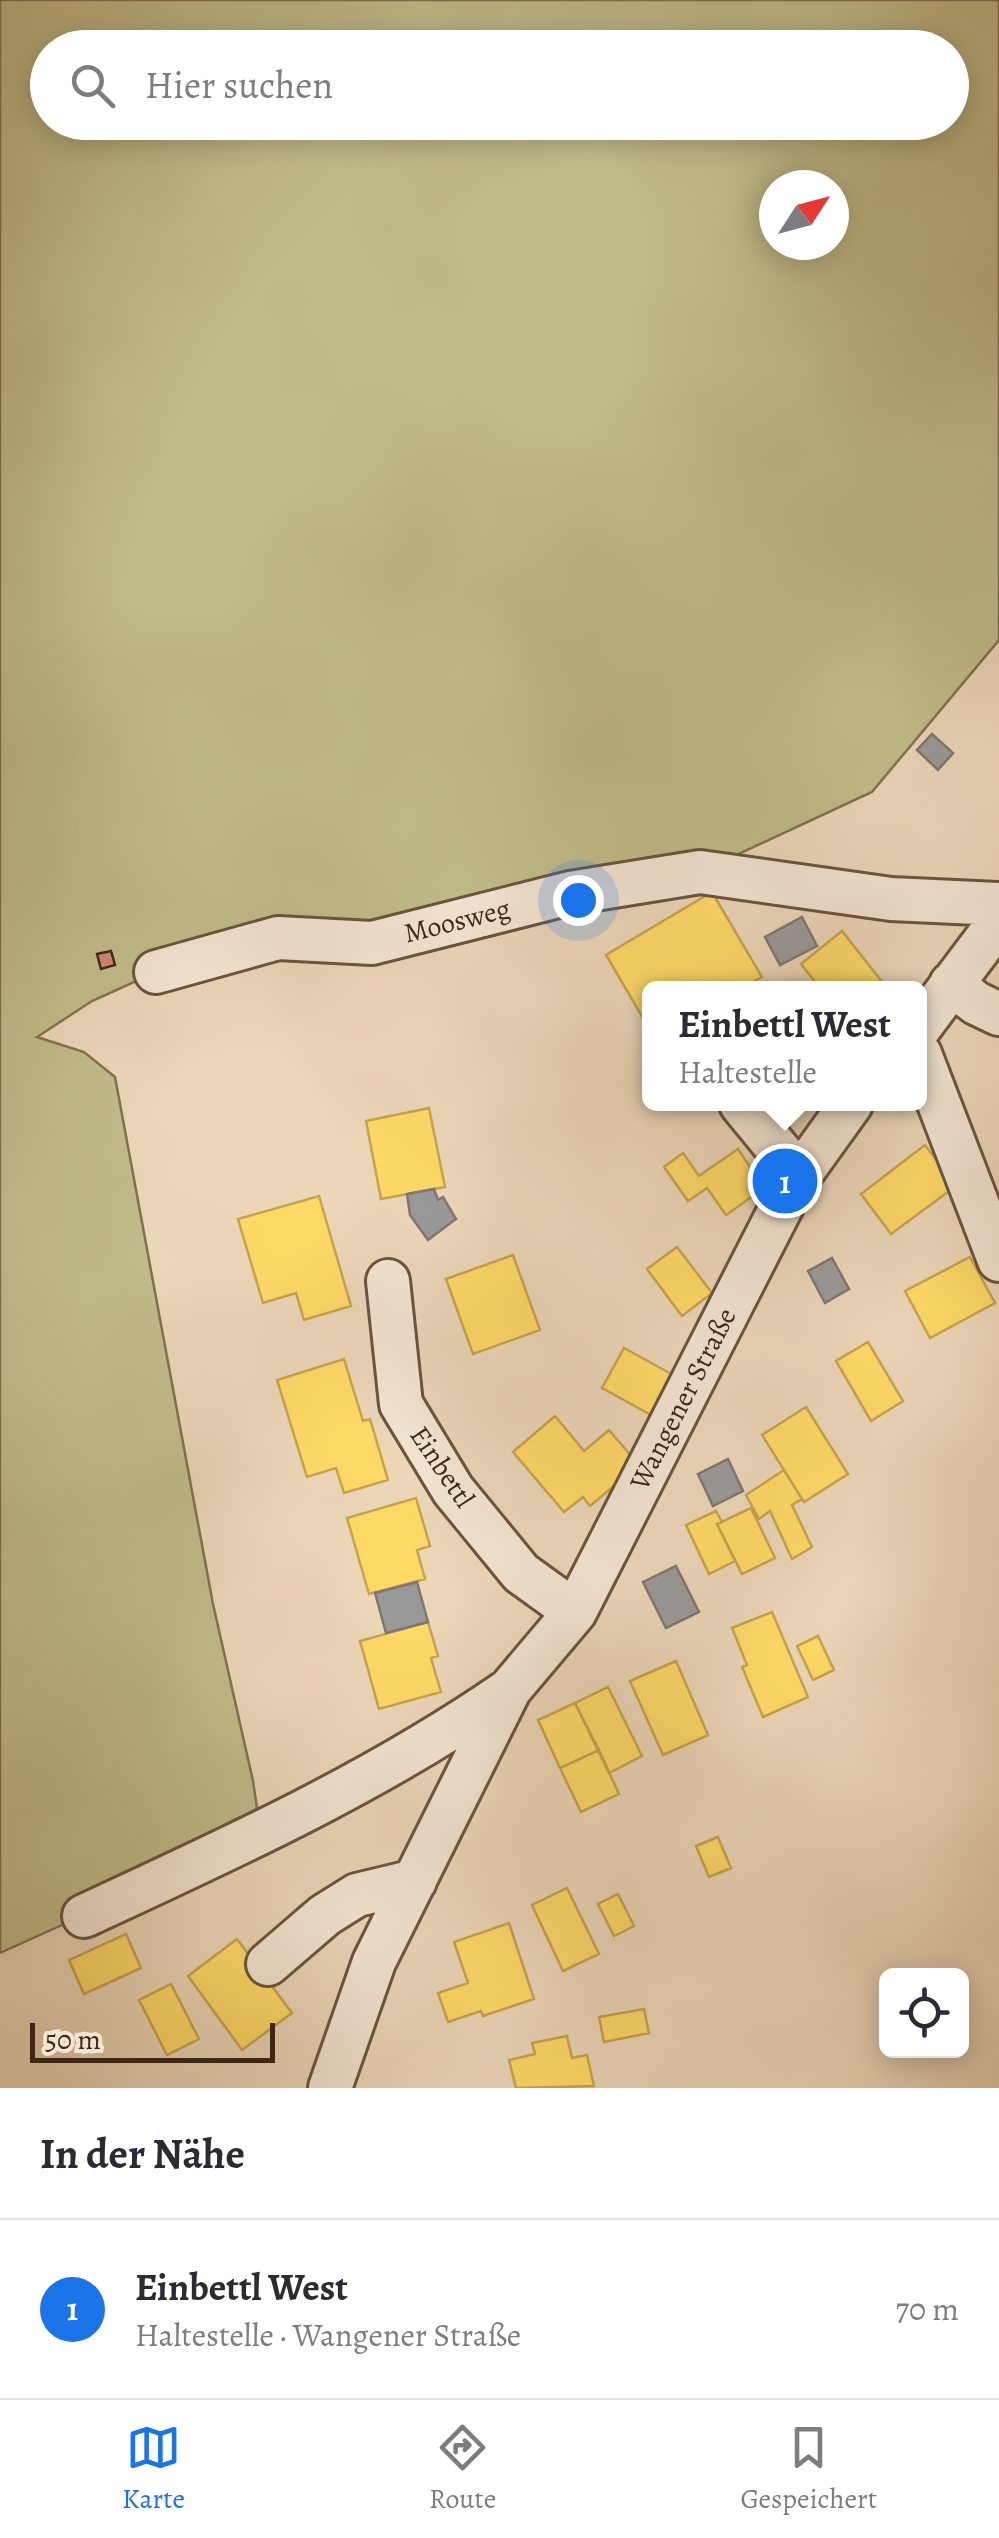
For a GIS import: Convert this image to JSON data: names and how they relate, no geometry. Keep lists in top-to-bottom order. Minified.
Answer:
{"streets":{"street":["Moosweg","Wangener Straße","Einbettl"]},"crossings":[["Wangener Straße","Einbettl"]],"scale_bar":"50 m","north":"top right","page":{"search":"Hier suchen","popup":["Einbettl West","Haltestelle"],"pins":"1","scale":"50 m","heading":"In der Nähe","list":[{"mark":"1","name":"Einbettl West","note":"Haltestelle · Wangener Straße","value":"70 m"}],"nav":["Karte","Route","Gespeichert"]}}
